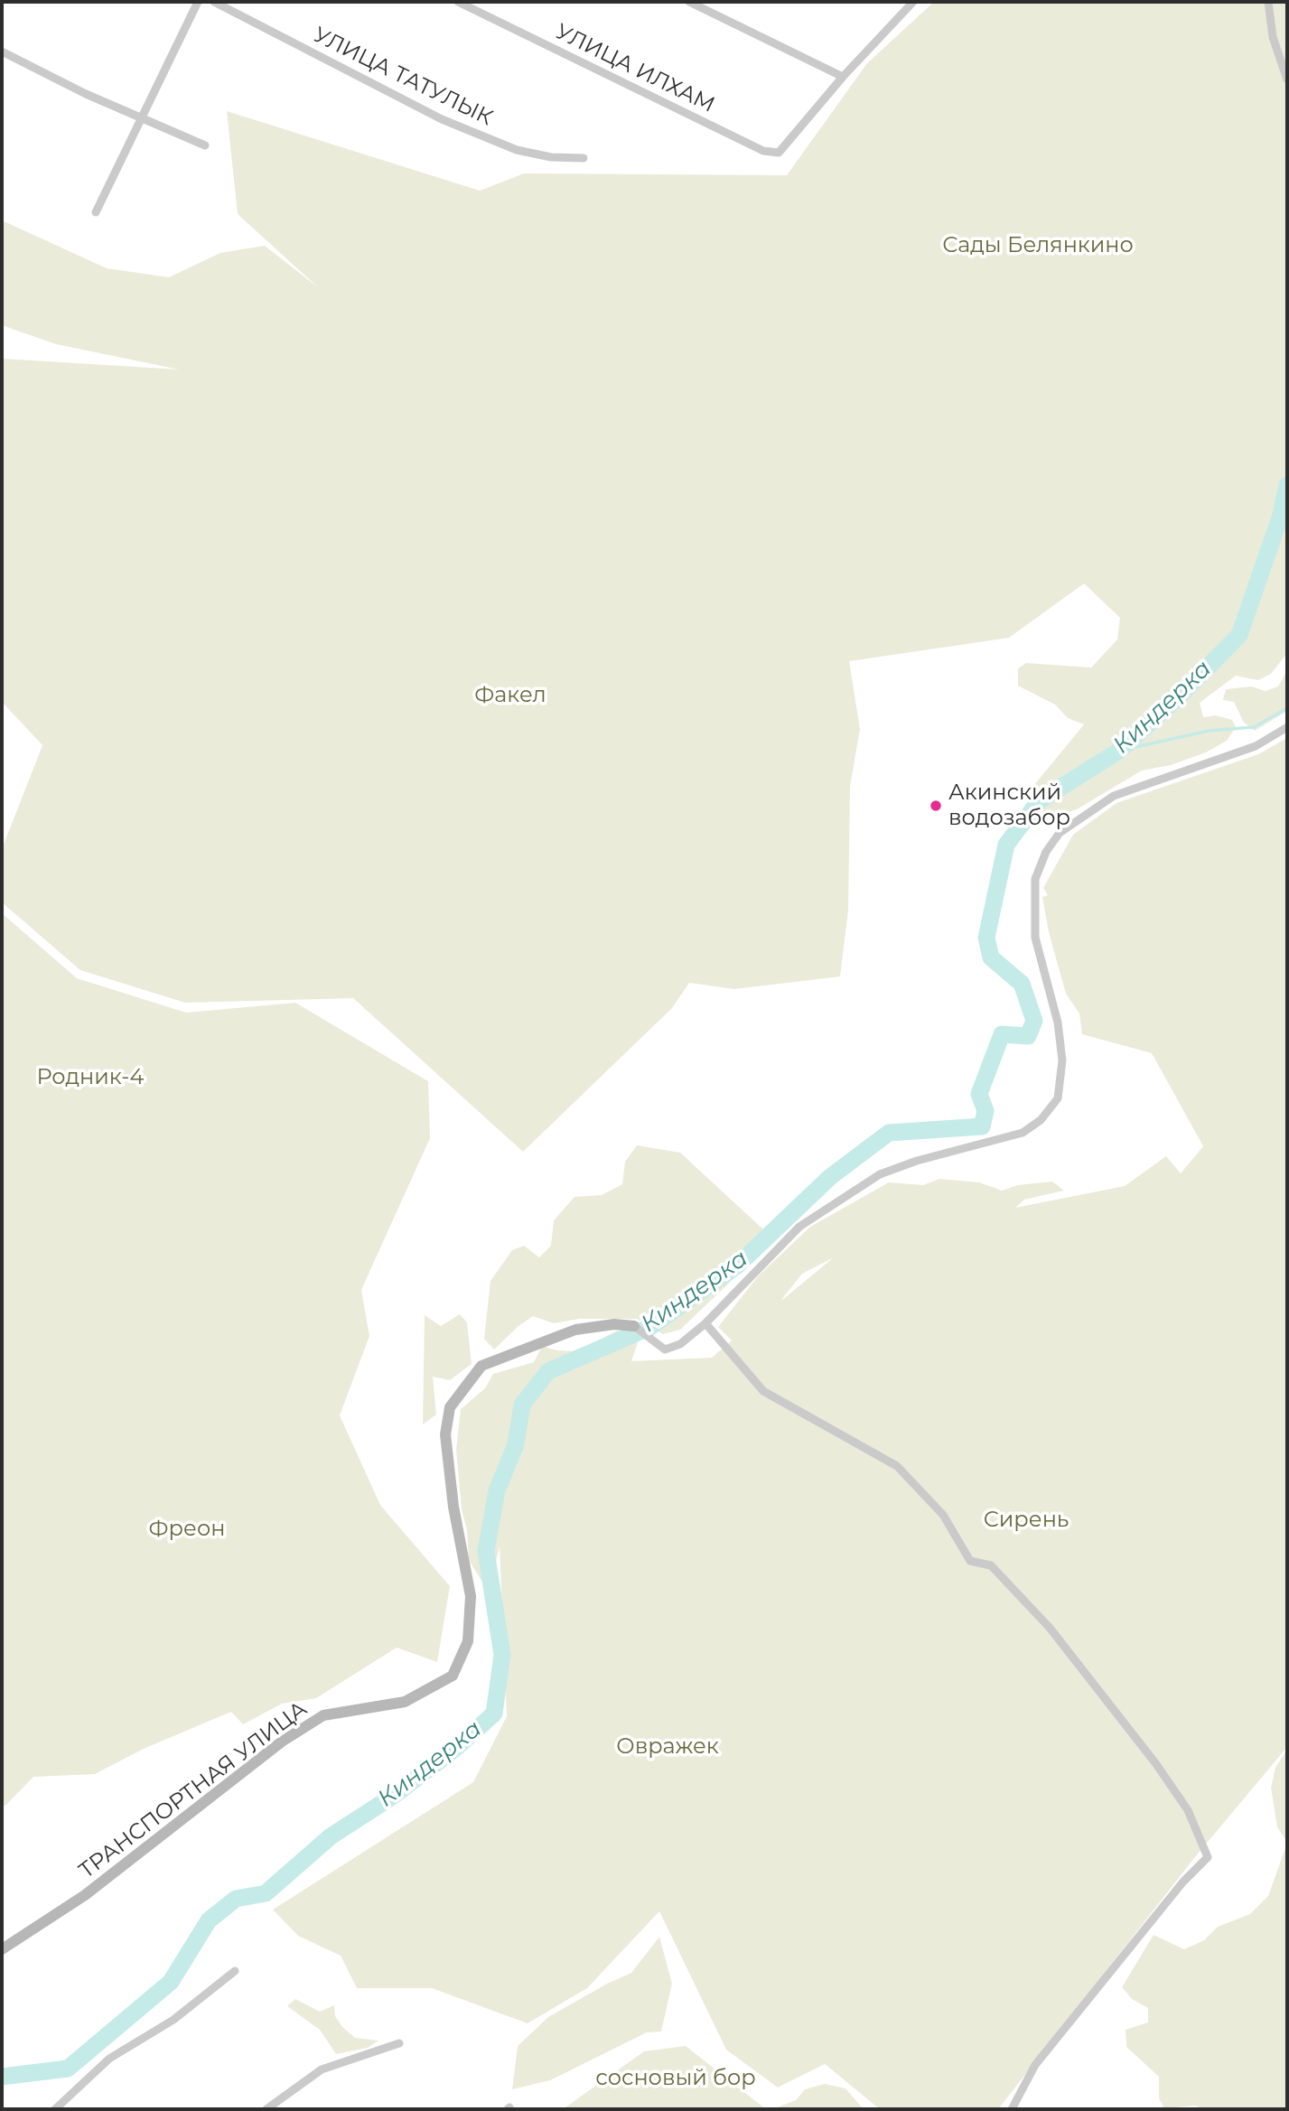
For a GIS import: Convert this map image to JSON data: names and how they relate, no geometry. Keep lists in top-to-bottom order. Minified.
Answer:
{"streets":{"street":["УЛИЦА ИЛХАМ","УЛИЦА ТАТУЛЫК","ТРАНСПОРТНАЯ УЛИЦА"]},"water":["Киндерка"],"parks":["Сады Белянкино","Факел","Родник-4","Сирень","Фреон","Овражек","сосновый бор"],"places":["Акинский водозабор"]}
